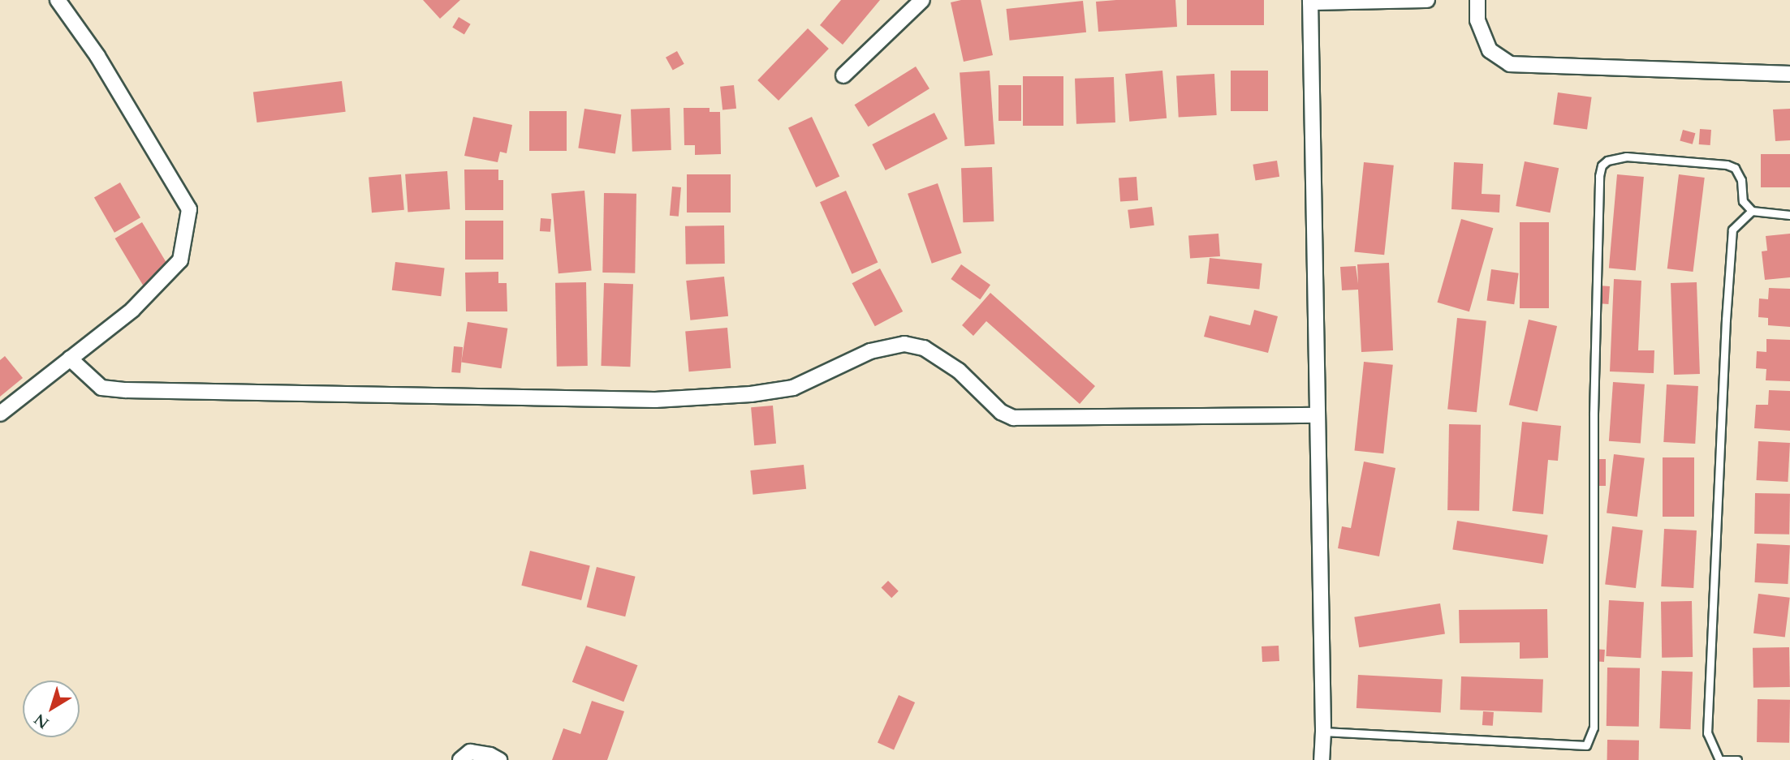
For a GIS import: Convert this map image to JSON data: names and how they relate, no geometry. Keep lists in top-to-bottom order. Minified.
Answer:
{"north":"bottom left"}
